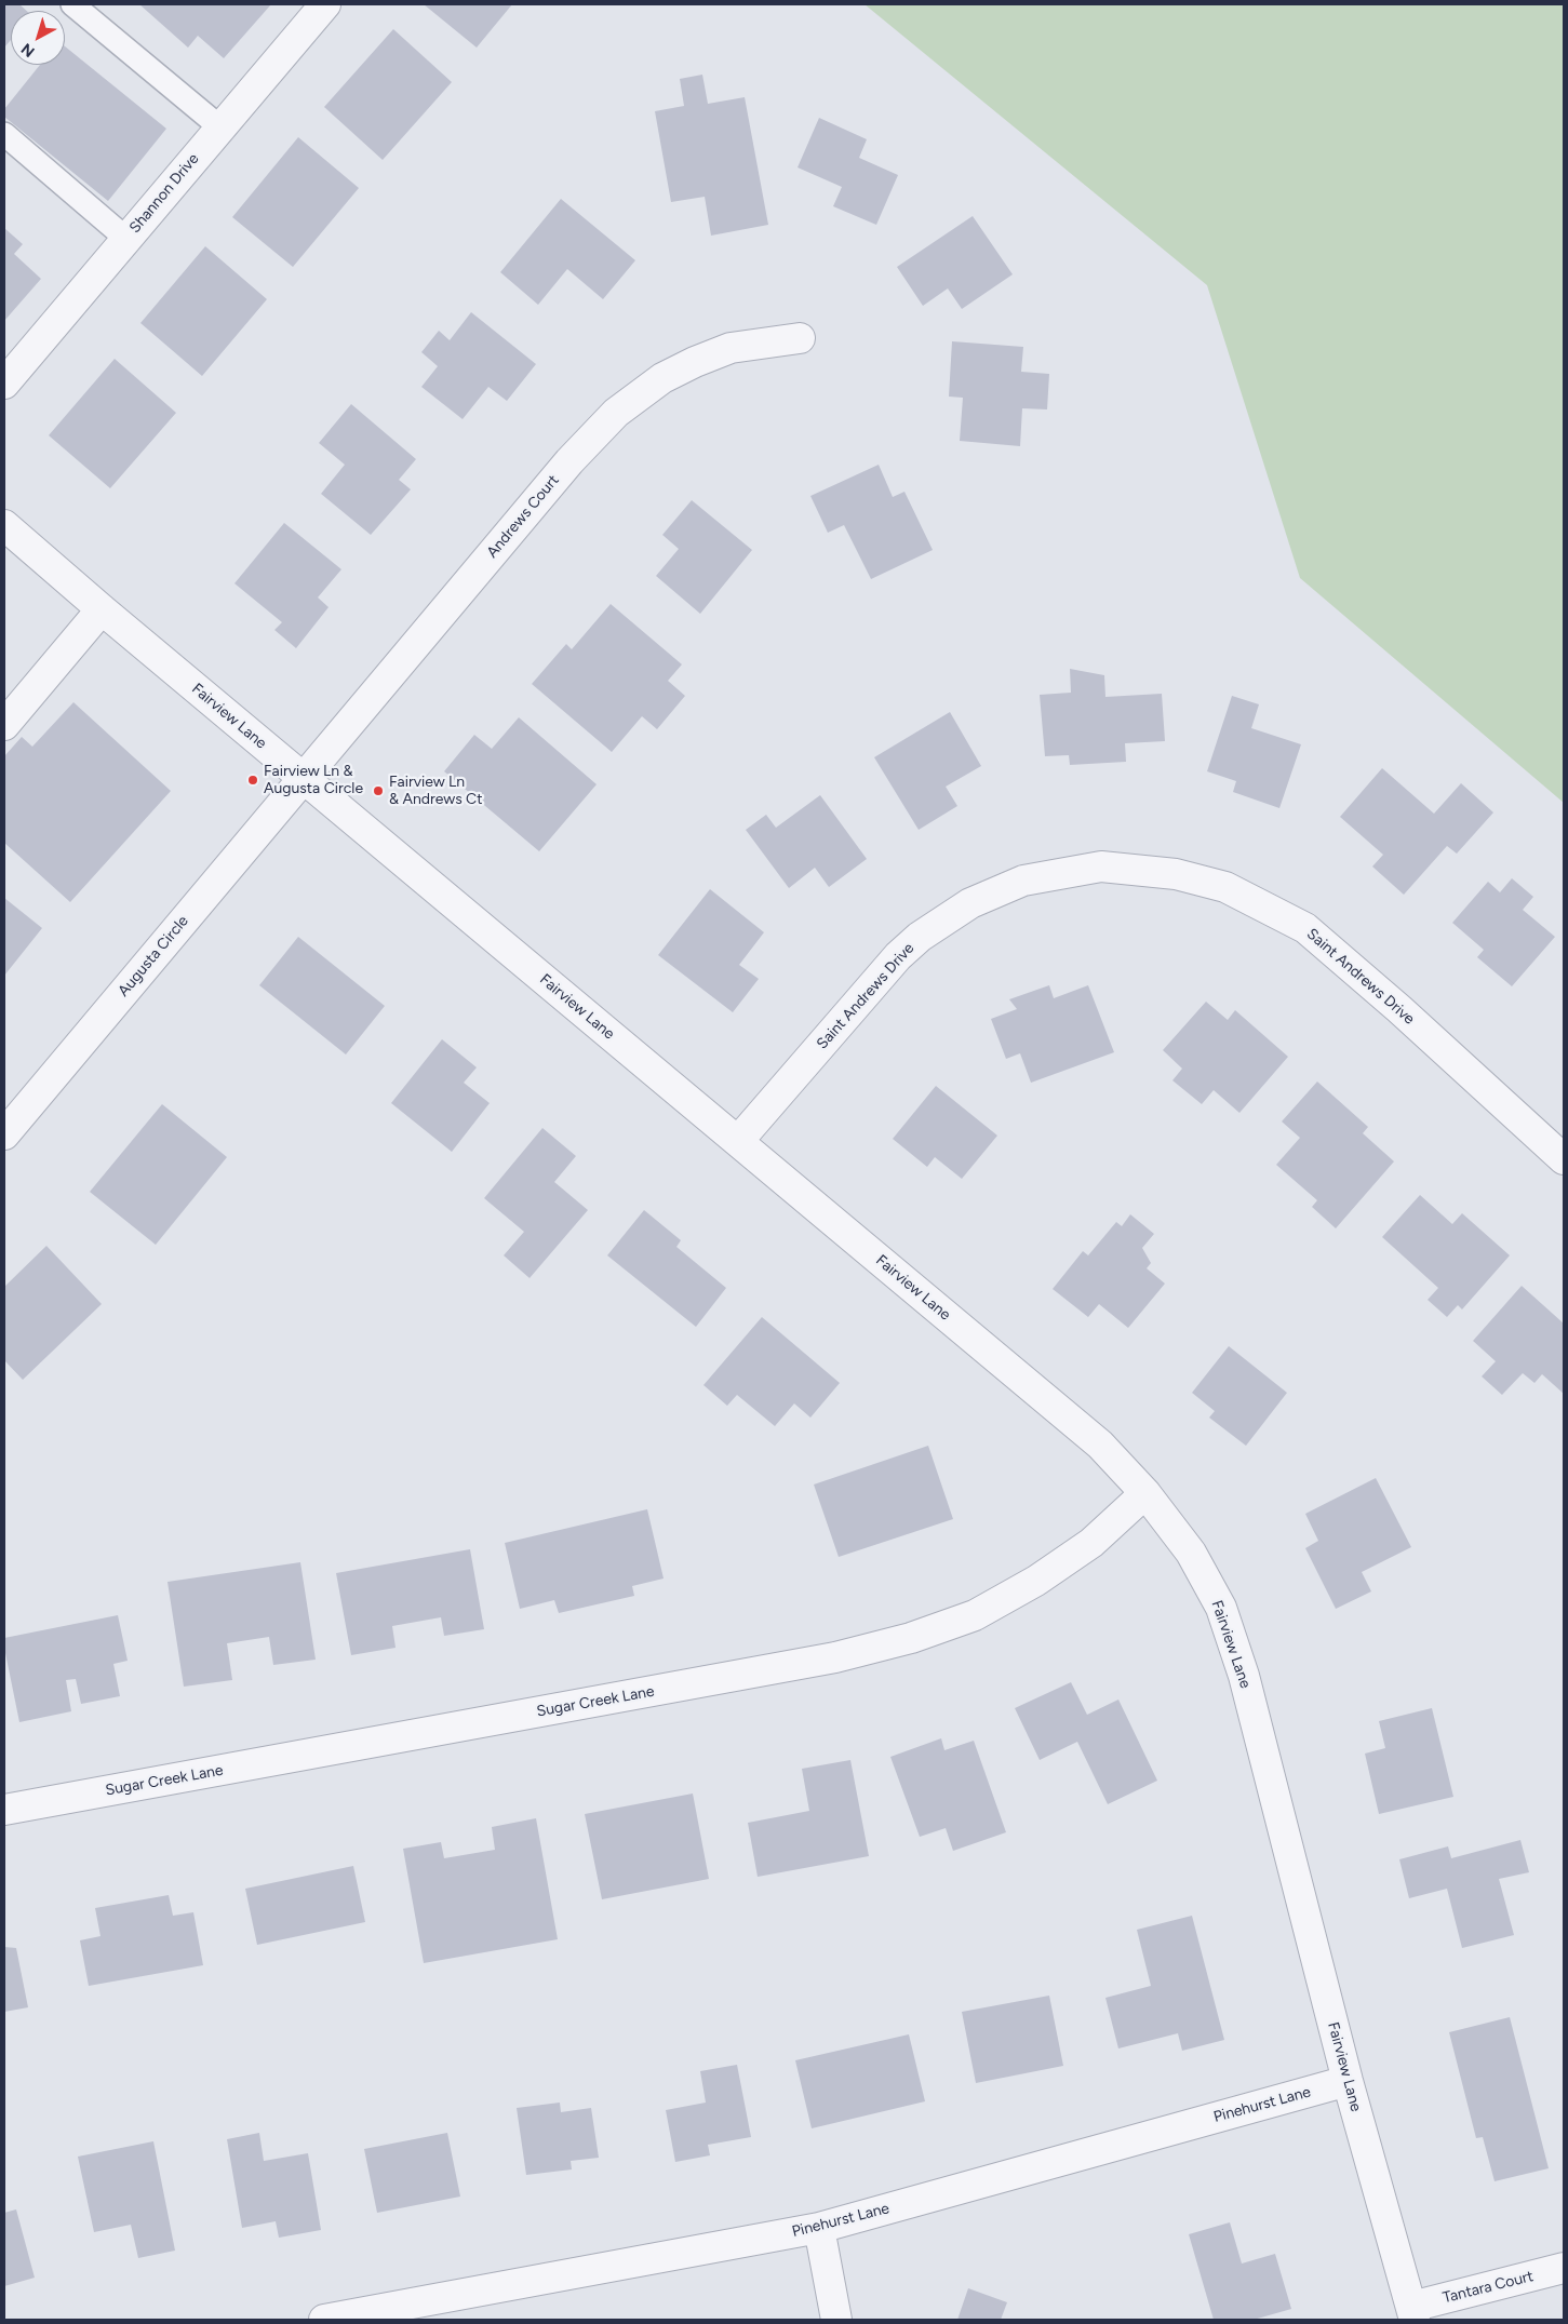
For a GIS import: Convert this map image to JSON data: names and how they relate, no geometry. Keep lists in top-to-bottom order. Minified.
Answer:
{"streets":{"street":["Shannon Drive","Andrews Court","Fairview Lane","Augusta Circle","Saint Andrews Drive","Sugar Creek Lane","Pinehurst Lane","Tantara Court"]},"crossings":[["Andrews Court","Fairview Lane"],["Andrews Court","Augusta Circle"],["Fairview Lane","Augusta Circle"],["Fairview Lane","Saint Andrews Drive"],["Fairview Lane","Sugar Creek Lane"],["Fairview Lane","Pinehurst Lane"],["Fairview Lane","Tantara Court"]],"places":["Fairview Ln & Augusta Circle","Fairview Ln & Andrews Ct"],"north":"bottom left"}
